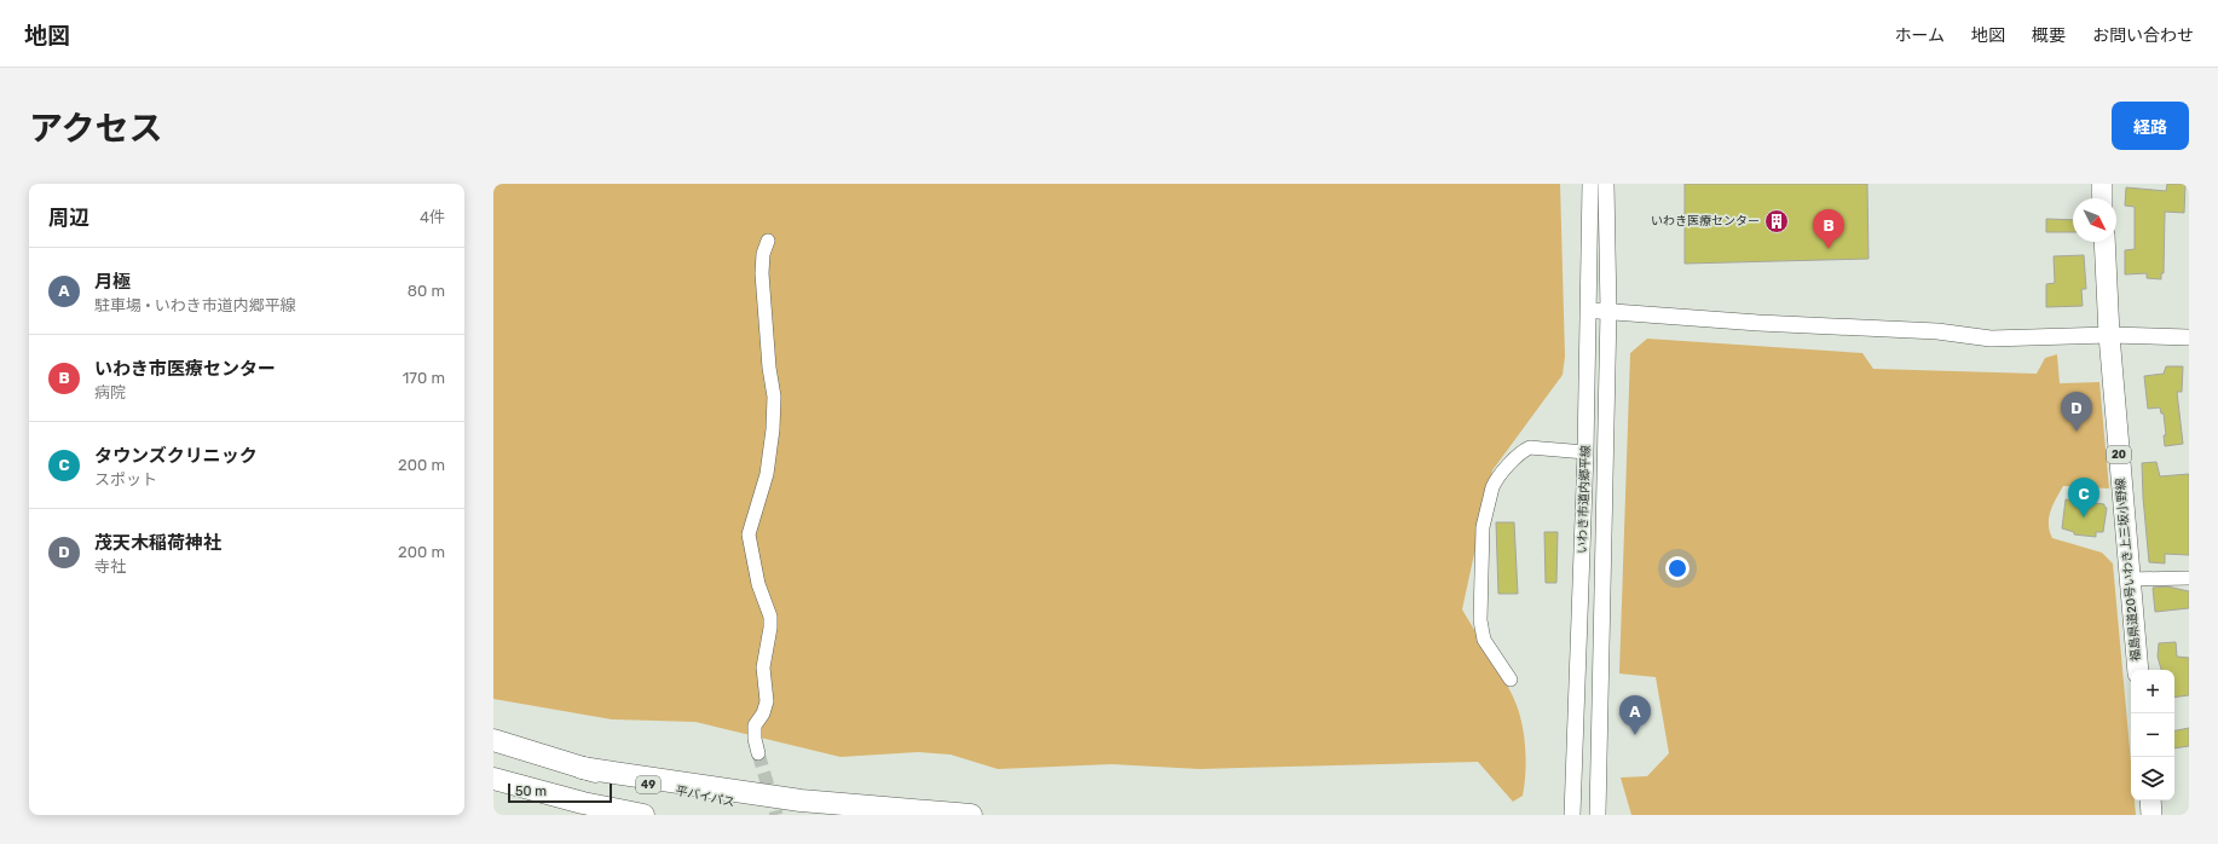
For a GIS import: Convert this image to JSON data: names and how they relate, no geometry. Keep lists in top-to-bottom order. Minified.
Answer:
{"streets":{"highway":["49","平バイパス"],"main road":["20","福島県道20号いわき上三坂小野線"],"street":["いわき市道内郷平線"]},"places":{"building":["いわき医療センター"]},"scale_bar":"50 m","north":"bottom right","page":{"header":"地図","nav":["ホーム","地図","概要","お問い合わせ"],"title":"アクセス","buttons":"経路","heading":["周辺","4件"],"pins":["B","D","C","A"],"list":[{"mark":"A","name":"月極","note":"駐車場 · いわき市道内郷平線","value":"80 m"},{"mark":"B","name":"いわき市医療センター","note":"病院","value":"170 m"},{"mark":"C","name":"タウンズクリニック","note":"スポット","value":"200 m"},{"mark":"D","name":"茂天木稲荷神社","note":"寺社","value":"200 m"}],"map_buttons":["+","−"],"scale":"50 m"}}
